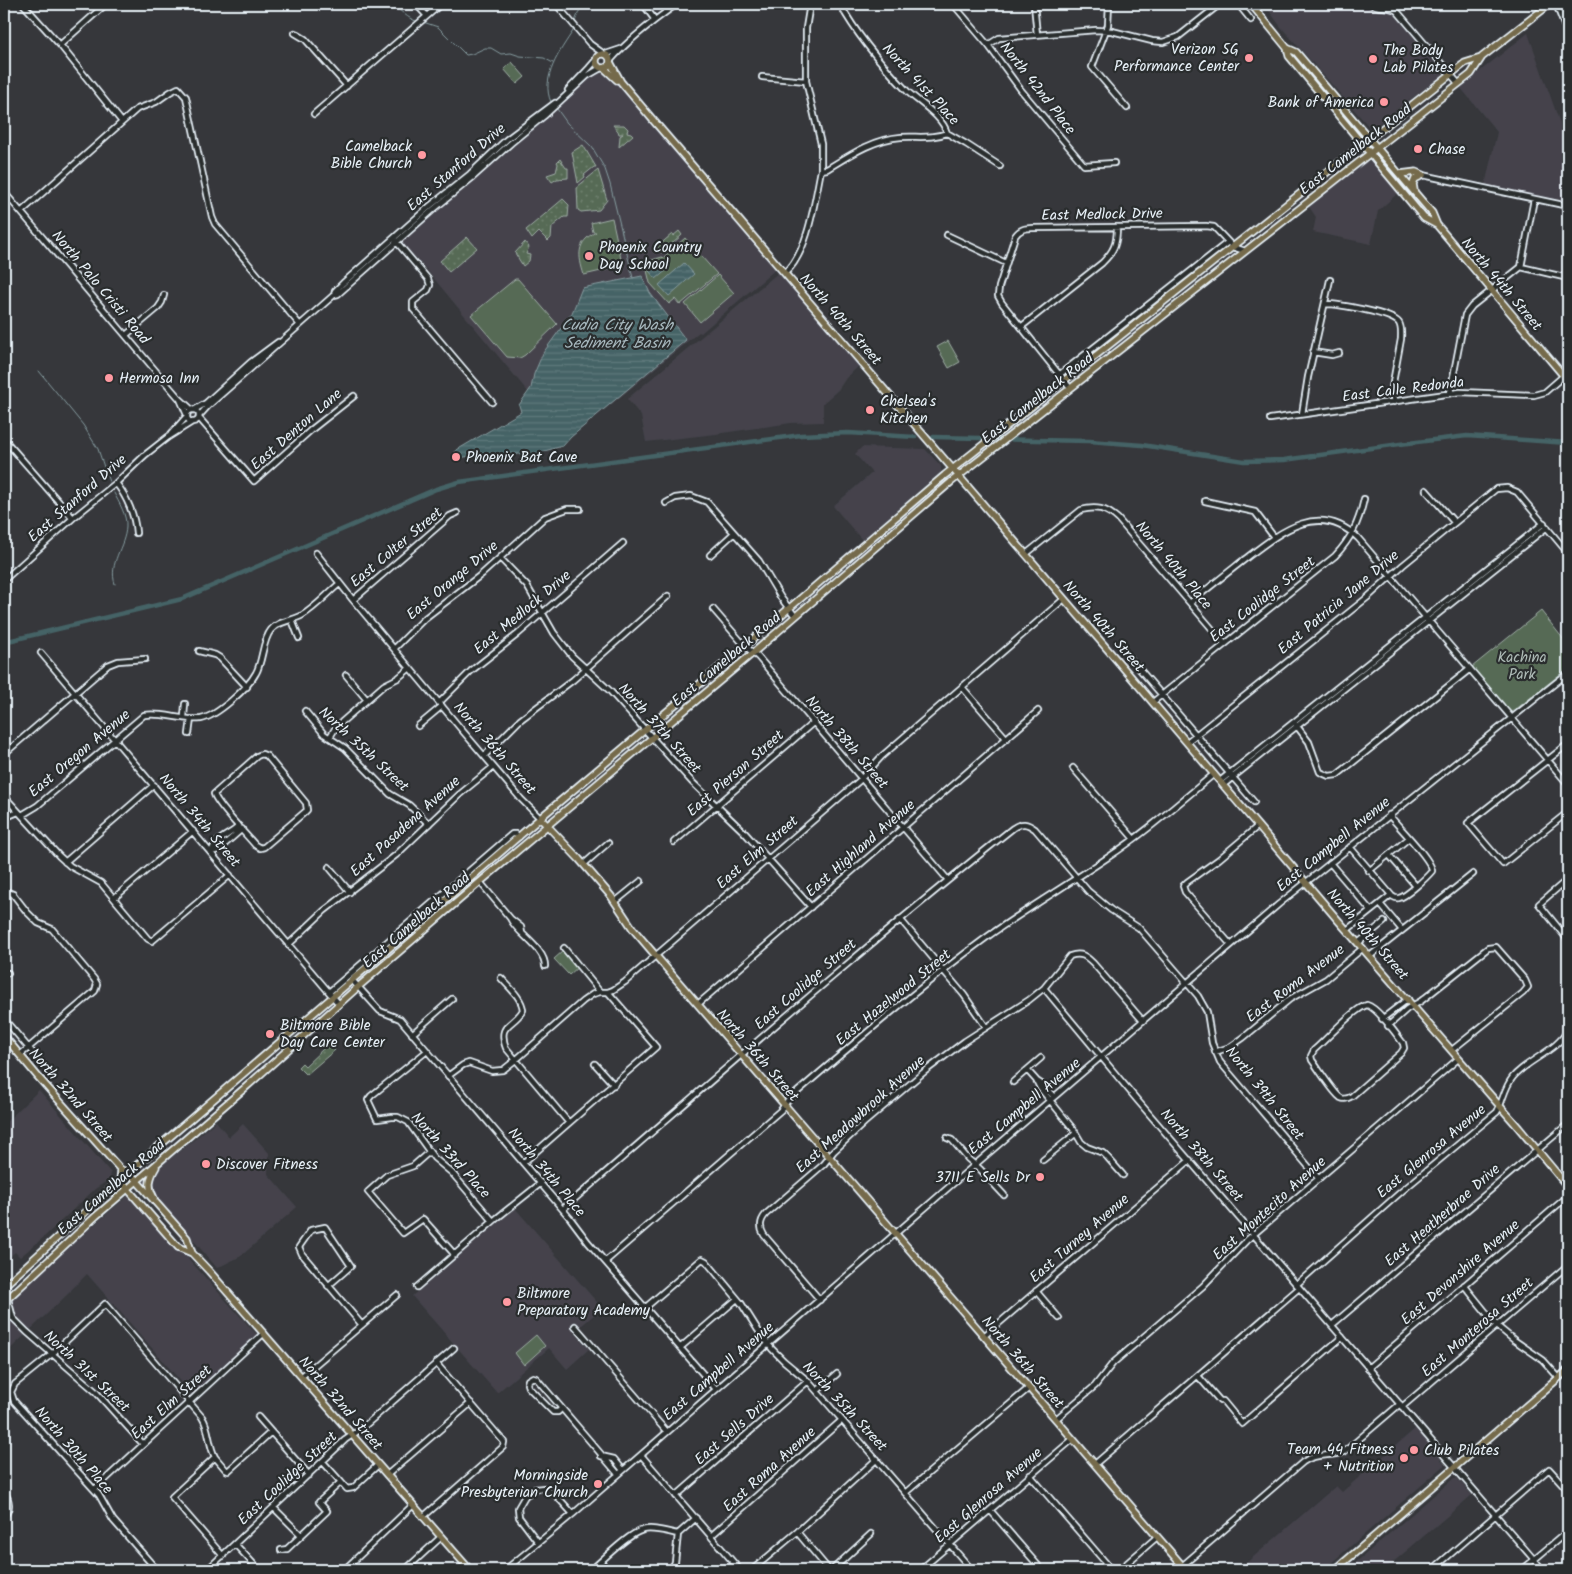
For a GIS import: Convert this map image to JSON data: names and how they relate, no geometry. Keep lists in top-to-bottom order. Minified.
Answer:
{"streets":{"main road":["East Camelback Road","North 44th Street","North 40th Street","North 36th Street","North 32nd Street"],"street":["North 41st Place","North 42nd Place","East Stanford Drive","East Medlock Drive","North Palo Cristi Road","East Calle Redonda","East Denton Lane","East Colter Street","North 40th Place","East Orange Drive","East Coolidge Street","East Patricia Jane Drive","North 37th Street","North 38th Street","North 35th Street","East Oregon Avenue","East Pierson Street","North 34th Street","East Pasadena Avenue","East Campbell Avenue","East Highland Avenue","East Elm Street","East Roma Avenue","East Hazelwood Street","North 39th Street","East Meadowbrook Avenue","East Glenrosa Avenue","North 33rd Place","North 34th Place","East Montecito Avenue","East Heatherbrae Drive","East Turney Avenue","East Devonshire Avenue","East Monterosa Street","North 31st Street","East Sells Drive","North 30th Place"]},"crossings":[["East Camelback Road","East Medlock Drive"],["East Camelback Road","North 44th Street"],["East Camelback Road","North 40th Street"],["East Camelback Road","North 37th Street"],["East Camelback Road","North 38th Street"],["East Camelback Road","North 36th Street"],["East Camelback Road","North 34th Street"],["East Camelback Road","North 32nd Street"],["East Camelback Road","North 34th Place"],["East Stanford Drive","North Palo Cristi Road"],["East Stanford Drive","North 40th Street"],["East Medlock Drive","North 37th Street"],["East Medlock Drive","North 36th Street"],["North 44th Street","East Calle Redonda"],["North 40th Street","North 40th Place"],["North 40th Street","East Coolidge Street"],["North 40th Street","East Patricia Jane Drive"],["North 40th Street","East Campbell Avenue"],["North 40th Street","East Elm Street"],["North 40th Street","East Roma Avenue"],["North 40th Street","East Hazelwood Street"],["North 40th Street","East Glenrosa Avenue"],["North 40th Street","East Montecito Avenue"],["North 40th Street","East Heatherbrae Drive"],["East Colter Street","North 36th Street"],["North 40th Place","East Coolidge Street"],["East Orange Drive","North 37th Street"],["East Orange Drive","North 36th Street"],["East Coolidge Street","North 38th Street"],["East Coolidge Street","North 36th Street"],["East Coolidge Street","North 39th Street"],["East Coolidge Street","North 32nd Street"],["East Coolidge Street","North 34th Place"],["North 37th Street","East Pierson Street"],["North 37th Street","East Highland Avenue"],["North 37th Street","East Elm Street"],["North 38th Street","East Pierson Street"],["North 38th Street","East Campbell Avenue"],["North 38th Street","East Highland Avenue"],["North 38th Street","East Elm Street"],["North 38th Street","East Meadowbrook Avenue"],["North 38th Street","East Glenrosa Avenue"],["North 38th Street","East Montecito Avenue"],["North 38th Street","East Heatherbrae Drive"],["North 38th Street","East Turney Avenue"],["North 38th Street","East Devonshire Avenue"],["North 38th Street","East Monterosa Street"],["North 36th Street","East Oregon Avenue"],["North 36th Street","East Pasadena Avenue"],["North 36th Street","East Campbell Avenue"],["North 36th Street","East Highland Avenue"],["North 36th Street","East Elm Street"],["North 36th Street","East Hazelwood Street"],["North 36th Street","East Meadowbrook Avenue"],["North 36th Street","East Glenrosa Avenue"],["North 36th Street","East Montecito Avenue"],["North 36th Street","East Turney Avenue"],["North 36th Street","East Monterosa Street"],["North 35th Street","East Pasadena Avenue"],["North 35th Street","East Campbell Avenue"],["North 35th Street","East Roma Avenue"],["North 35th Street","East Glenrosa Avenue"],["North 35th Street","North 34th Place"],["North 35th Street","East Sells Drive"],["East Oregon Avenue","North 34th Street"],["North 34th Street","East Pasadena Avenue"],["East Campbell Avenue","North 39th Street"],["East Campbell Avenue","East Meadowbrook Avenue"],["East Campbell Avenue","North 34th Place"],["East Elm Street","North 32nd Street"],["East Elm Street","North 31st Street"],["East Elm Street","North 30th Place"],["East Roma Avenue","North 39th Street"],["East Hazelwood Street","North 39th Street"],["East Hazelwood Street","North 34th Place"],["North 39th Street","East Montecito Avenue"],["North 33rd Place","North 34th Place"],["North 31st Street","North 30th Place"]],"water":["Cudia City Wash Sediment Basin"],"parks":["Kachina Park"],"places":["Verizon 5G Performance Center","The Body Lab Pilates","Bank of America","Chase","Camelback Bible Church","Phoenix Country Day School","Hermosa Inn","Chelsea's Kitchen","Phoenix Bat Cave","Biltmore Bible Day Care Center","Discover Fitness","3711 E Sells Dr","Biltmore Preparatory Academy","Club Pilates","Team 44 Fitness + Nutrition","Morningside Presbyterian Church"]}
